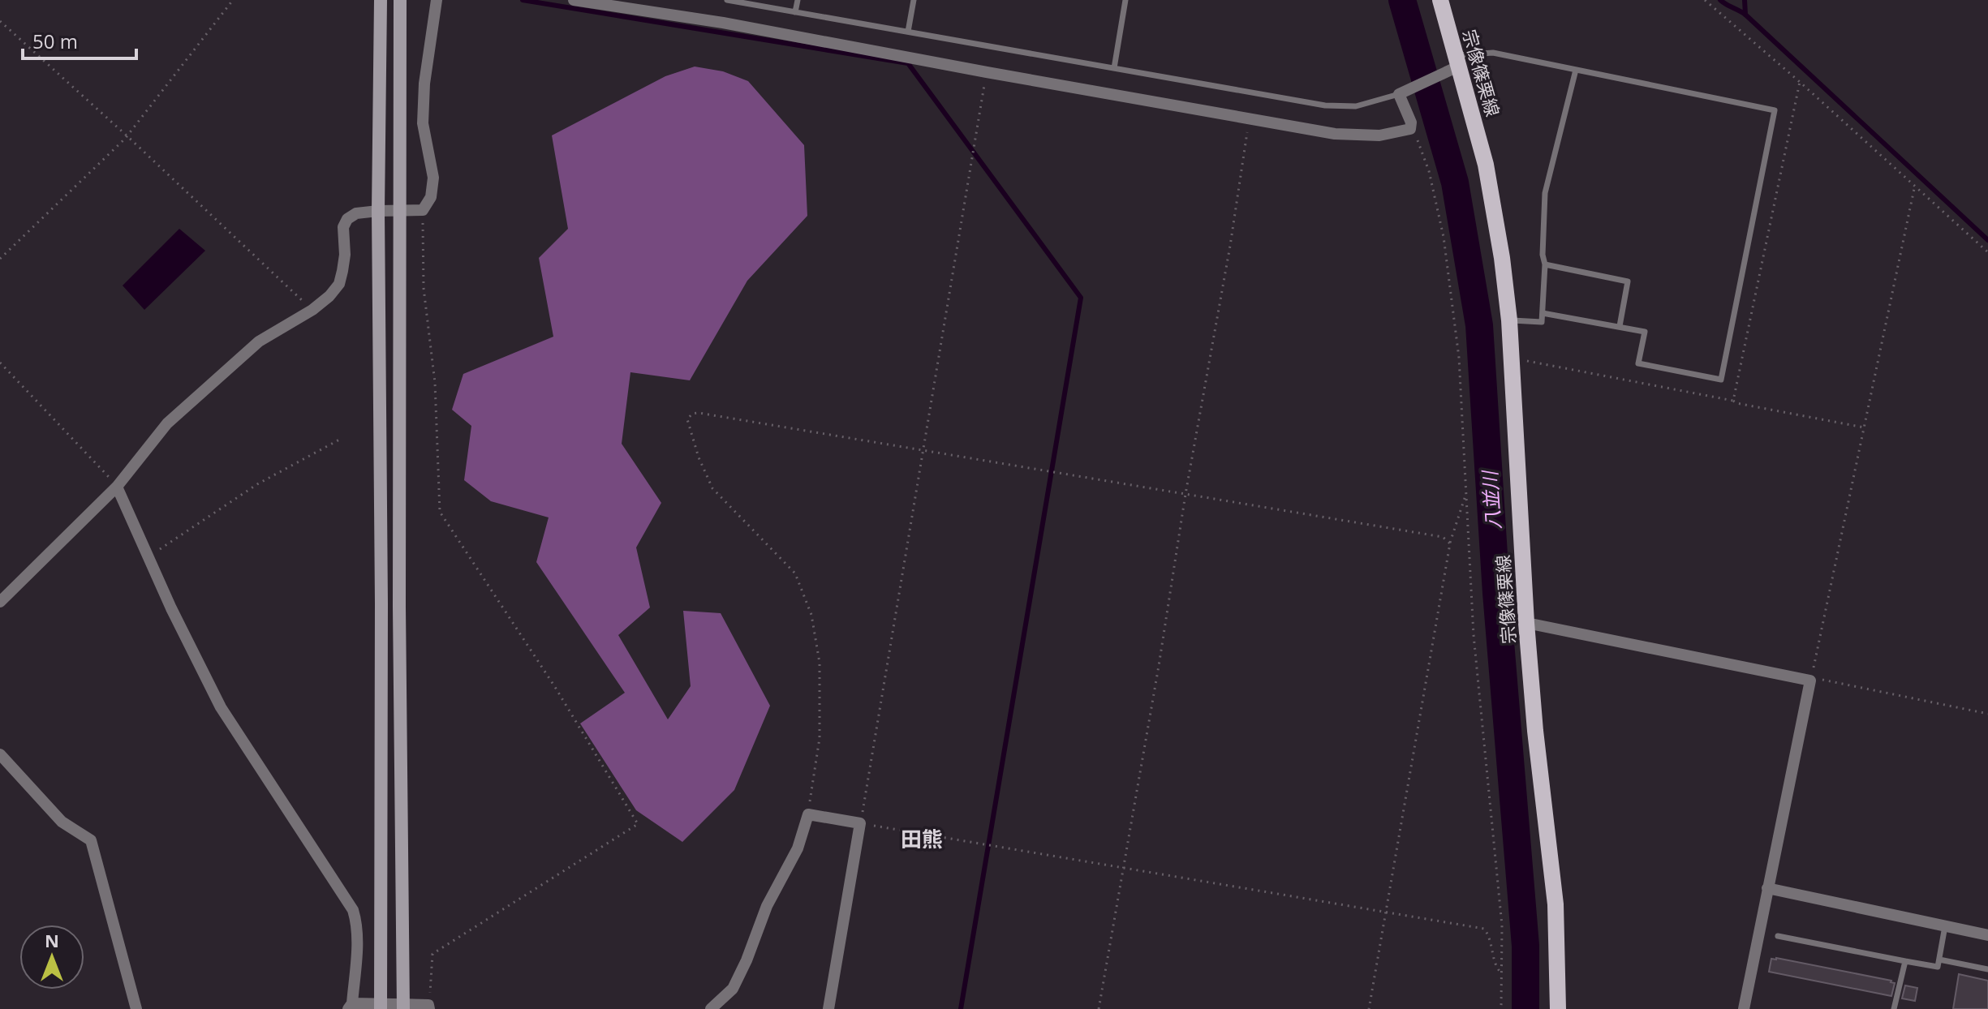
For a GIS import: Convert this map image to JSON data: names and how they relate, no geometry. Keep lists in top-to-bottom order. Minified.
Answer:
{"streets":{"main road":["宗像篠栗線"]},"districts":["田熊"],"water":["八並川"],"scale_bar":"50 m","north":"top"}
